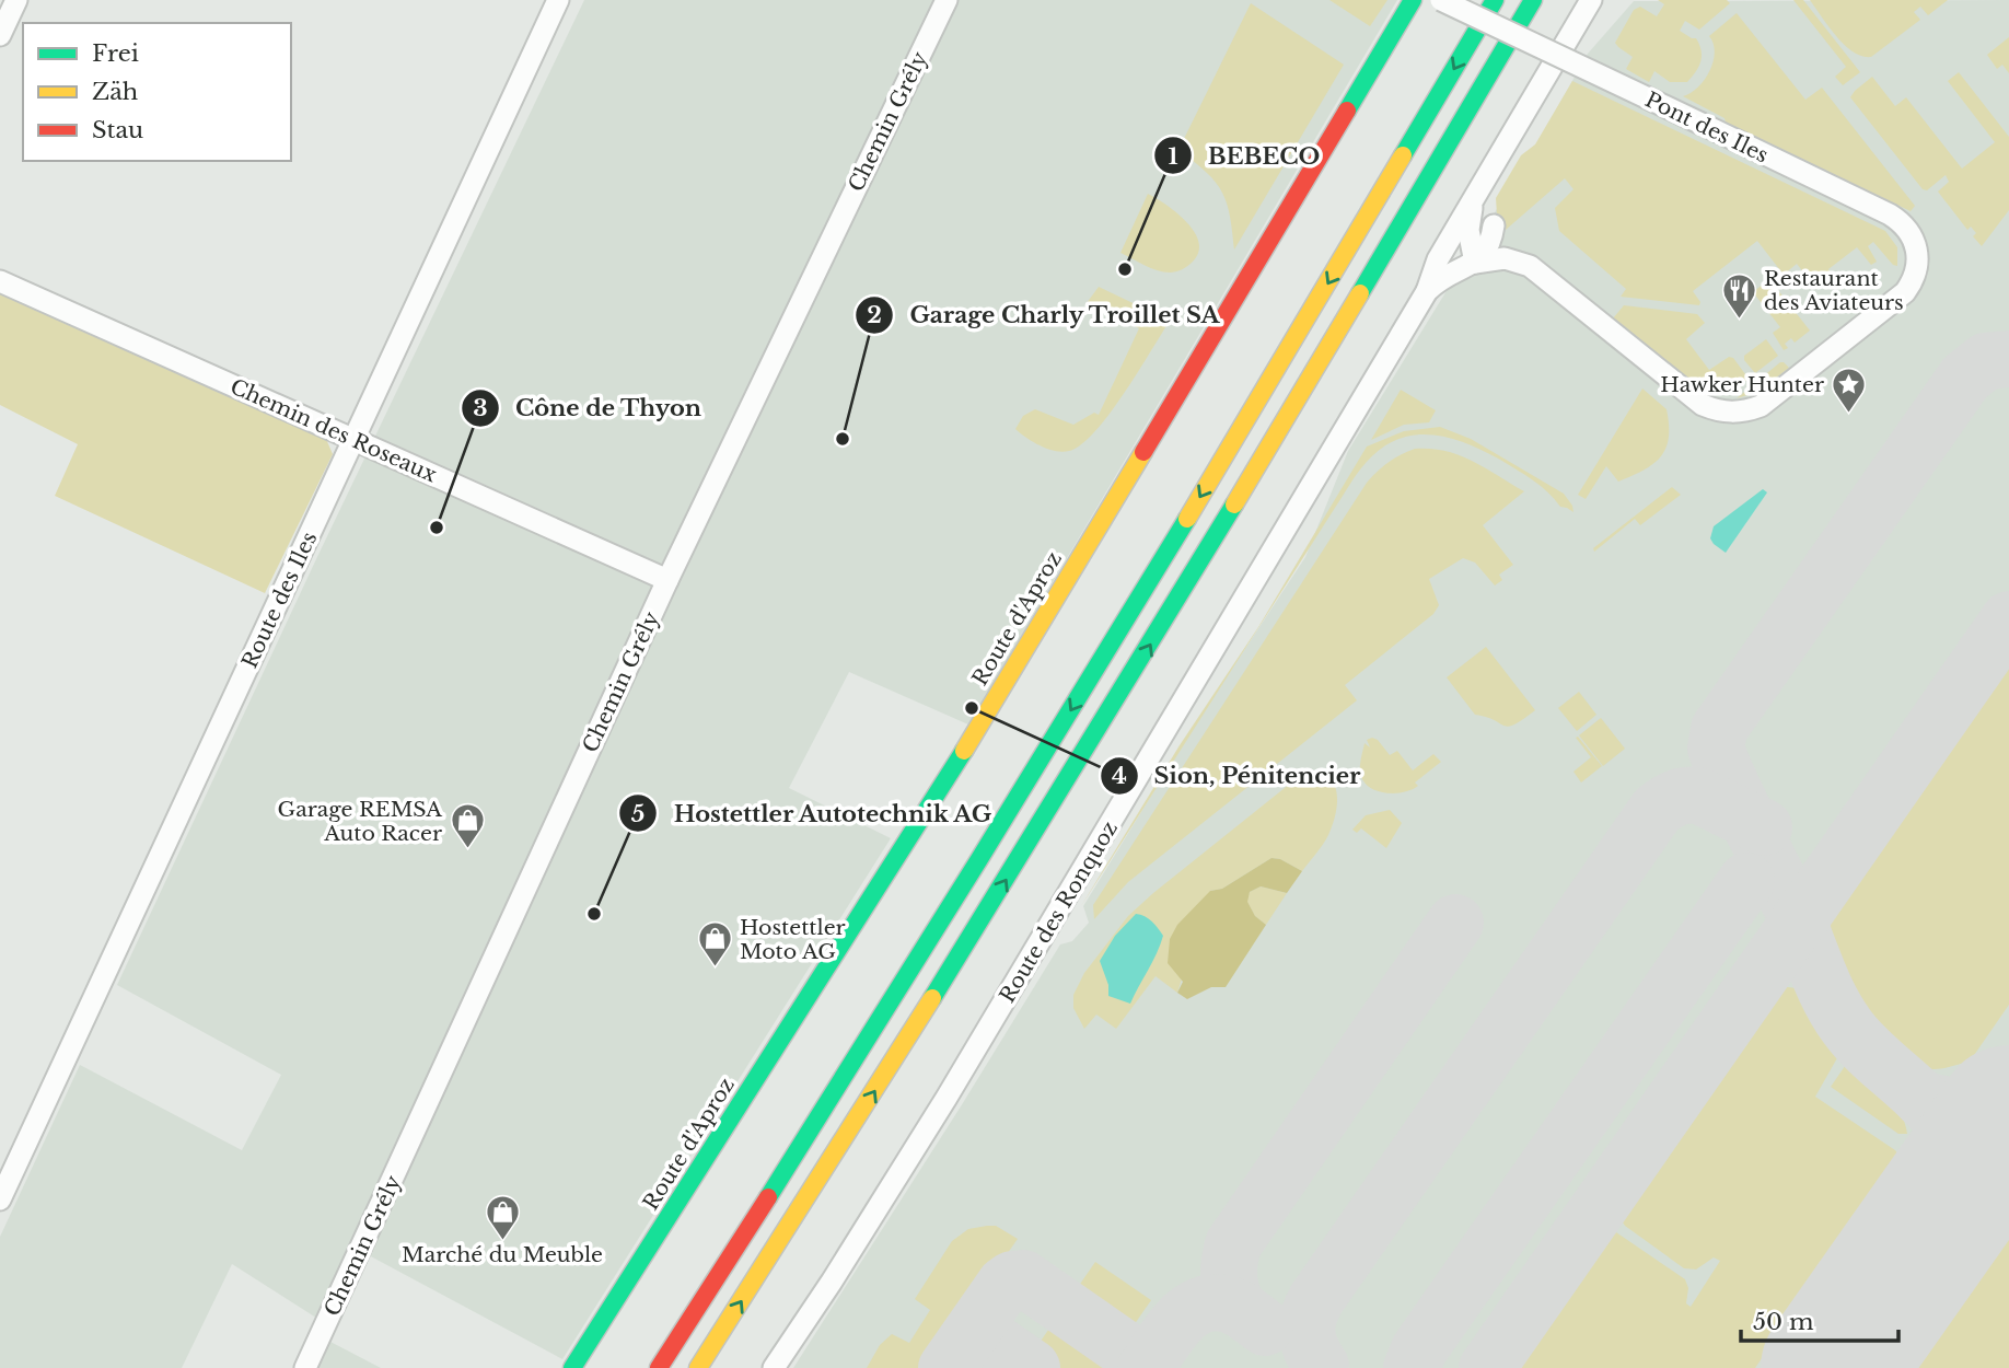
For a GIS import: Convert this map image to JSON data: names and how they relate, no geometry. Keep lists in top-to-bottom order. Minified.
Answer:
{"streets":{"main road":["Route d'Aproz"],"street":["Chemin Grély","Pont des Iles","Chemin des Roseaux","Route des Iles","Route des Ronquoz"]},"crossings":[["Chemin Grély","Chemin des Roseaux"],["Pont des Iles","Route des Ronquoz"],["Chemin des Roseaux","Route des Iles"]],"places":{"other":["BEBECO","Garage Charly Troillet SA","Cône de Thyon","Sion, Pénitencier","Hostettler Autotechnik AG"],"restaurant":["Restaurant des Aviateurs"],"place":["Hawker Hunter"],"shop":["Garage REMSA Auto Racer","Hostettler Moto AG","Marché du Meuble"]},"legend":["Frei","Zäh","Stau"],"scale_bar":"50 m"}
